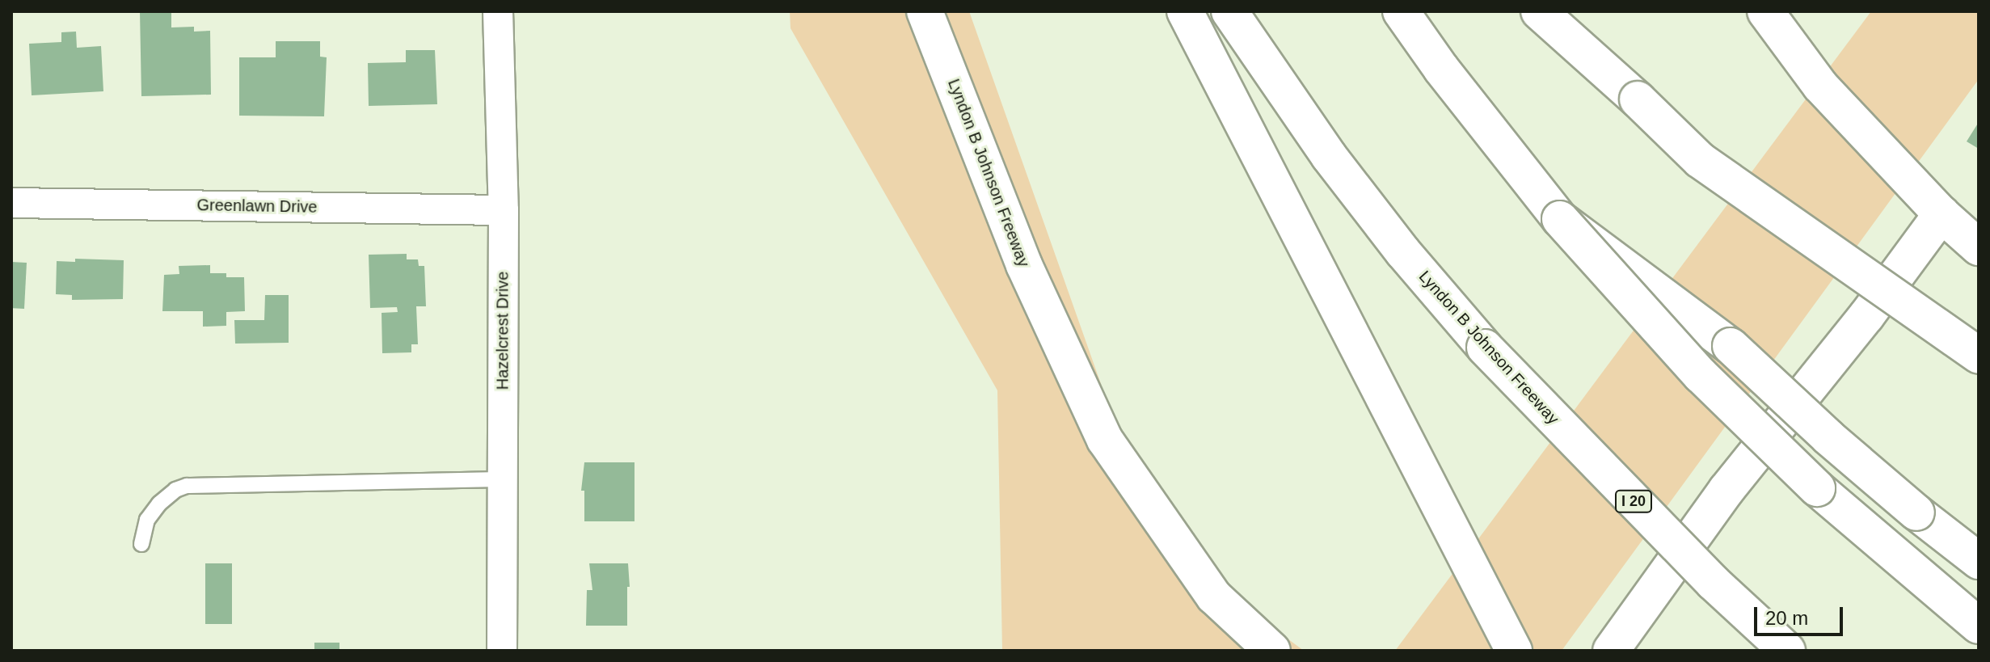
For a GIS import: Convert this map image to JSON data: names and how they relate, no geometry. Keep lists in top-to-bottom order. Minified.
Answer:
{"streets":{"main road":["Lyndon B Johnson Freeway","I 20"],"street":["Greenlawn Drive","Hazelcrest Drive"]},"crossings":[["Greenlawn Drive","Hazelcrest Drive"]],"scale_bar":"20 m"}
